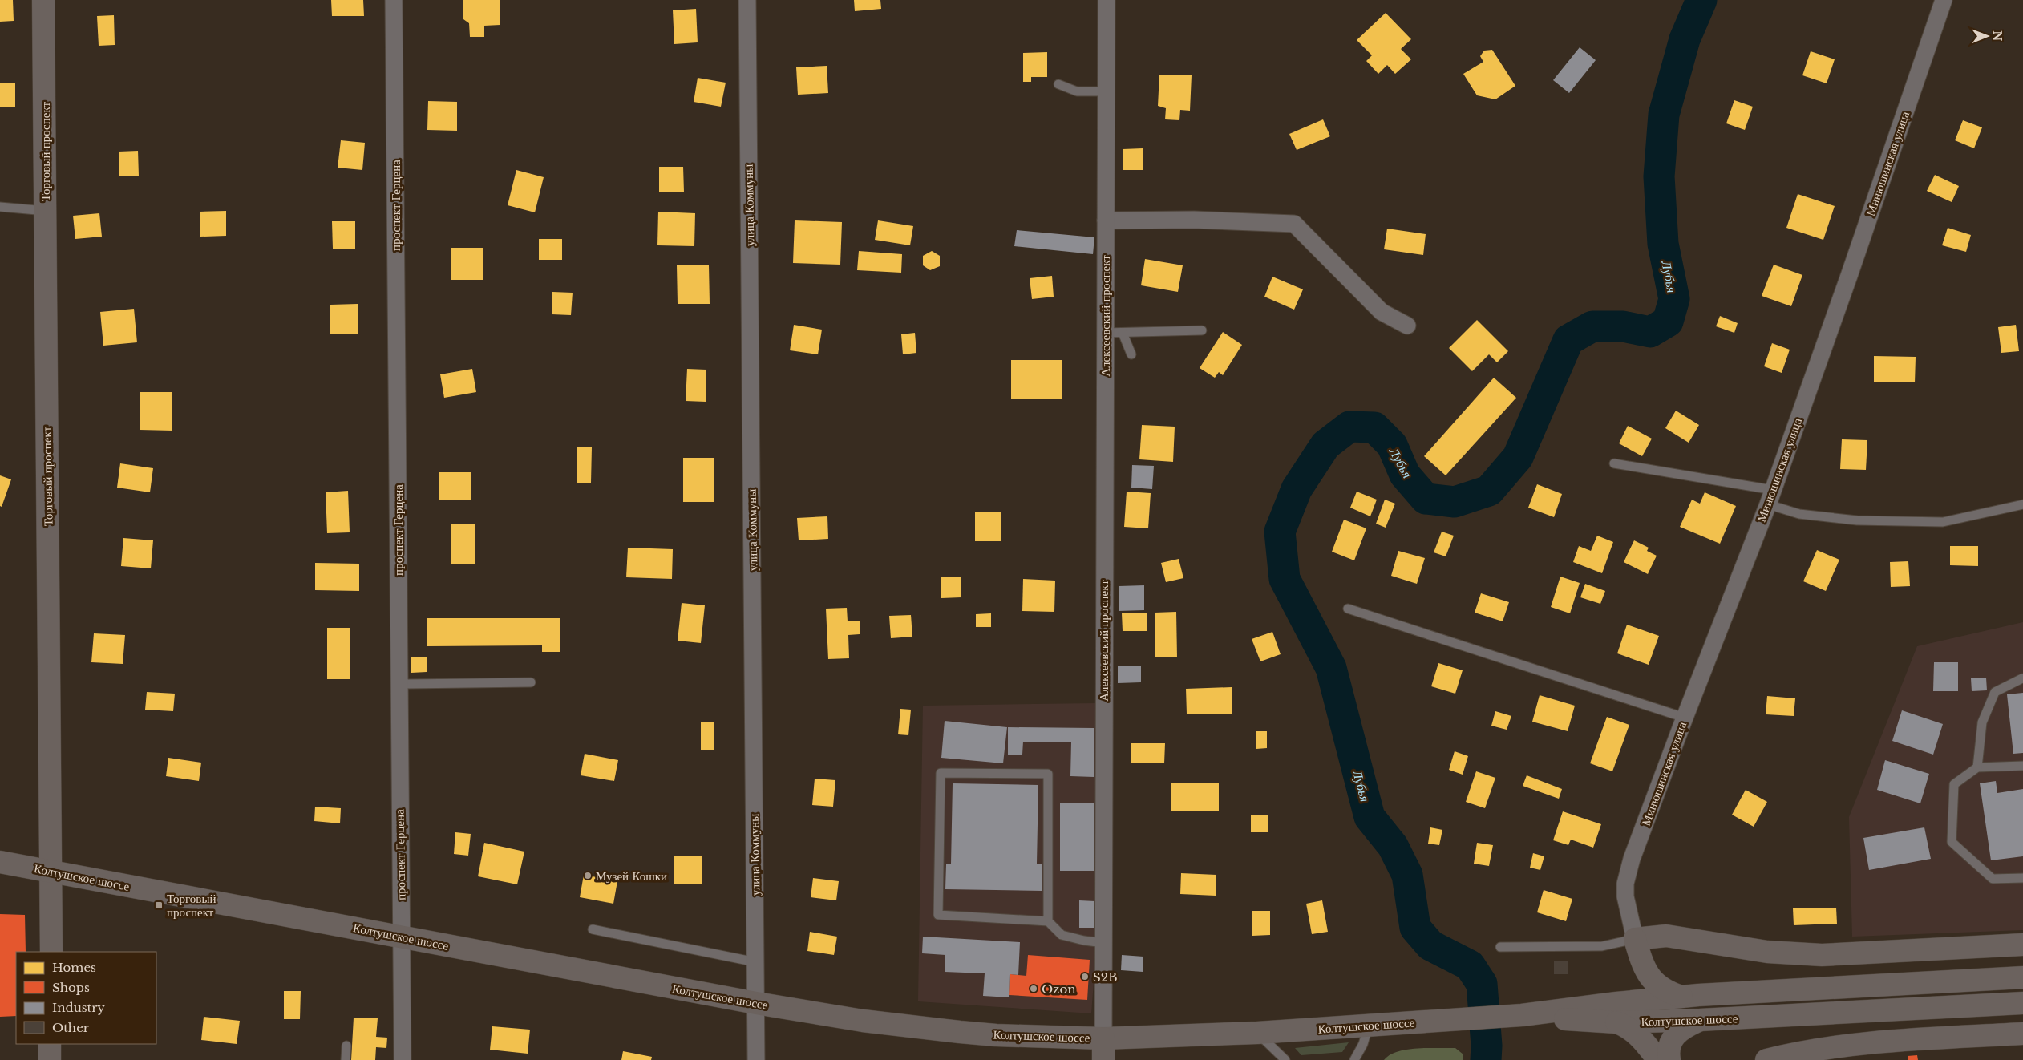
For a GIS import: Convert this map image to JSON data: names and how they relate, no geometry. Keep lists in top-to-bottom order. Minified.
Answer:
{"streets":{"main road":["Торговый проспект","Минюшинская улица","Алексеевский проспект","Колтушское шоссе"],"street":["проспект Герцена","улица Коммуны"]},"crossings":[["Торговый проспект","Колтушское шоссе"],["Минюшинская улица","Колтушское шоссе"],["проспект Герцена","Колтушское шоссе"],["улица Коммуны","Колтушское шоссе"],["Алексеевский проспект","Колтушское шоссе"]],"water":["Лубья"],"places":{"other":["Музей Кошки","S2B","Ozon"],"transit":["Торговый проспект"]},"legend":["Homes","Shops","Industry","Other"],"north":"right"}
